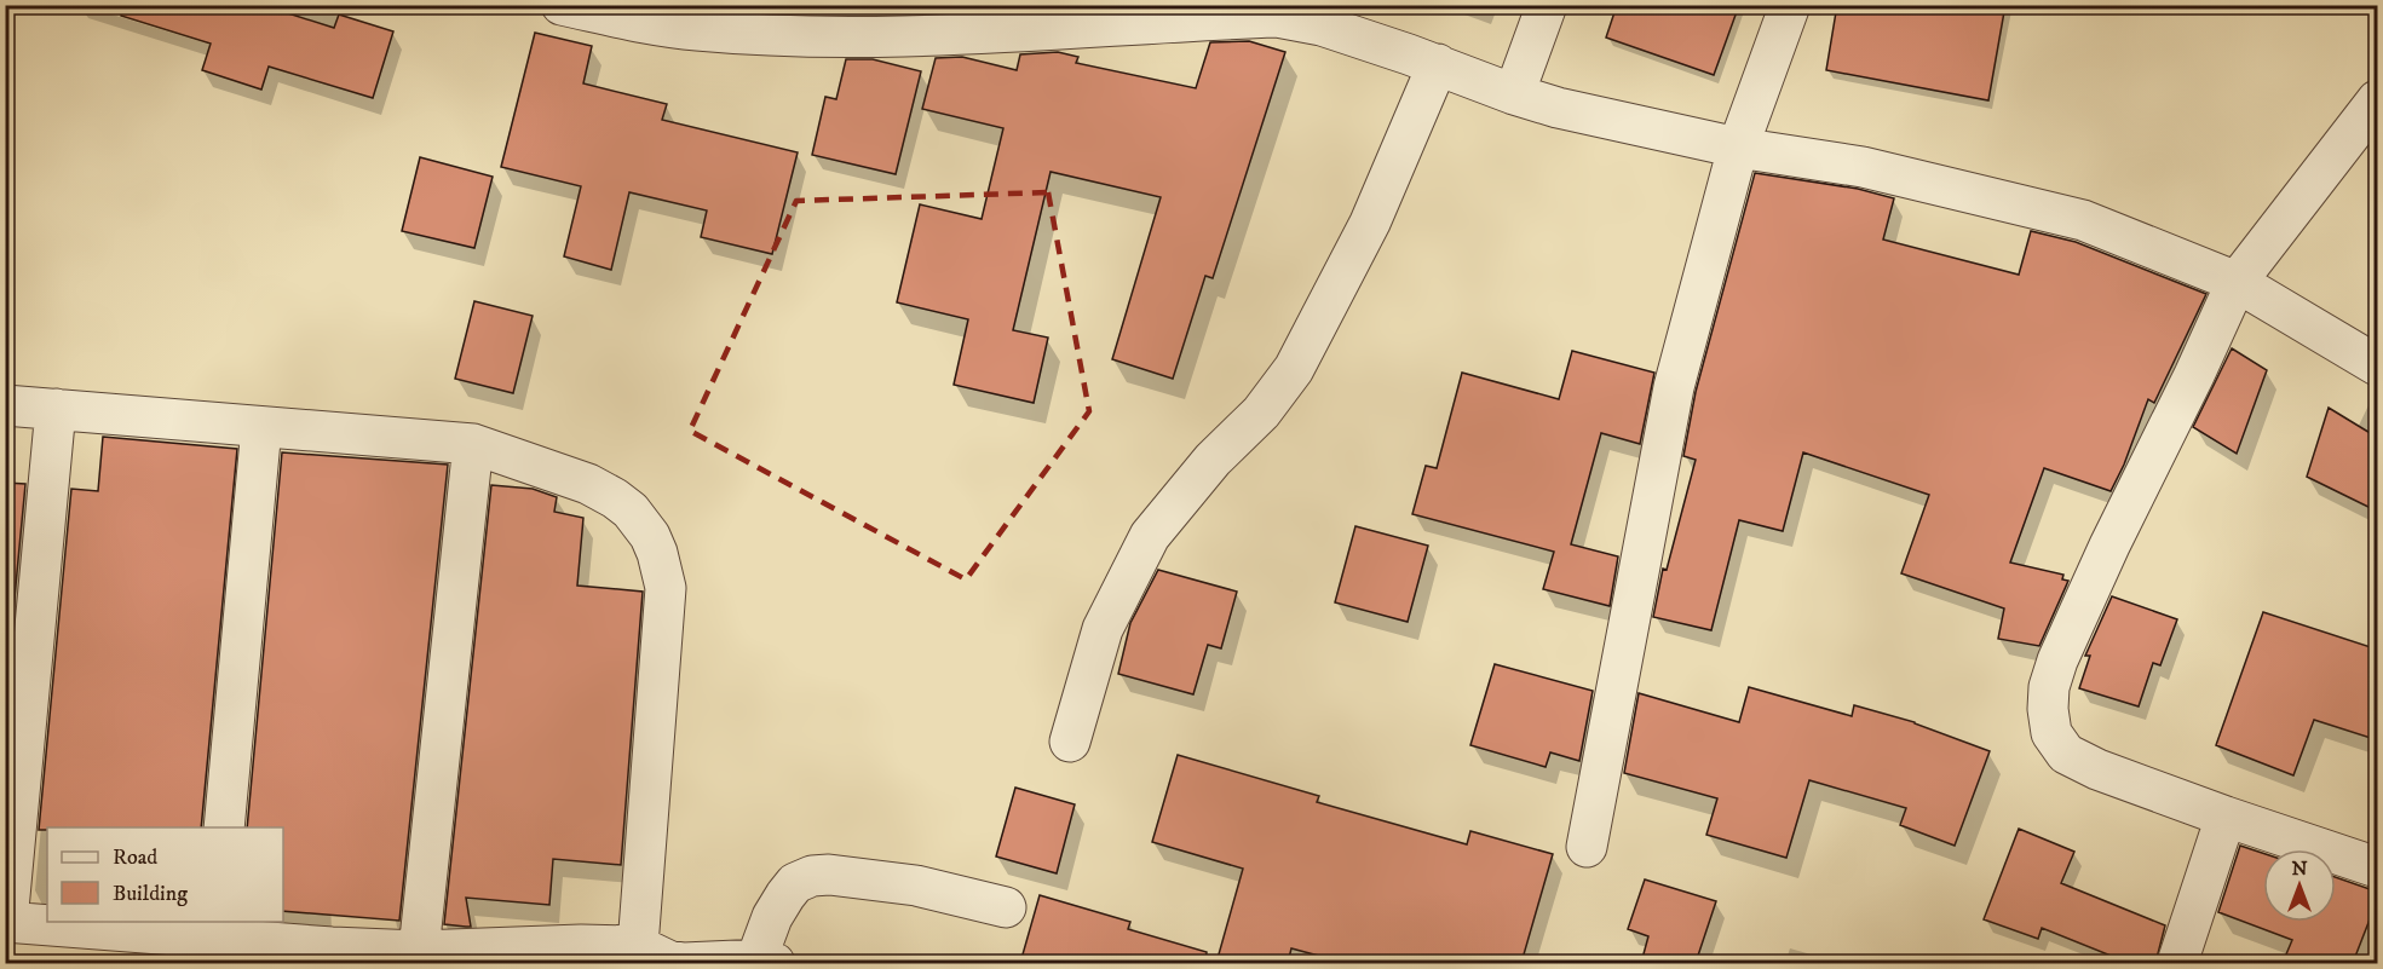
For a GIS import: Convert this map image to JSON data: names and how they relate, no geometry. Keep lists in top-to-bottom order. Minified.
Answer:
{"legend":["Road","Building"],"north":"top"}
